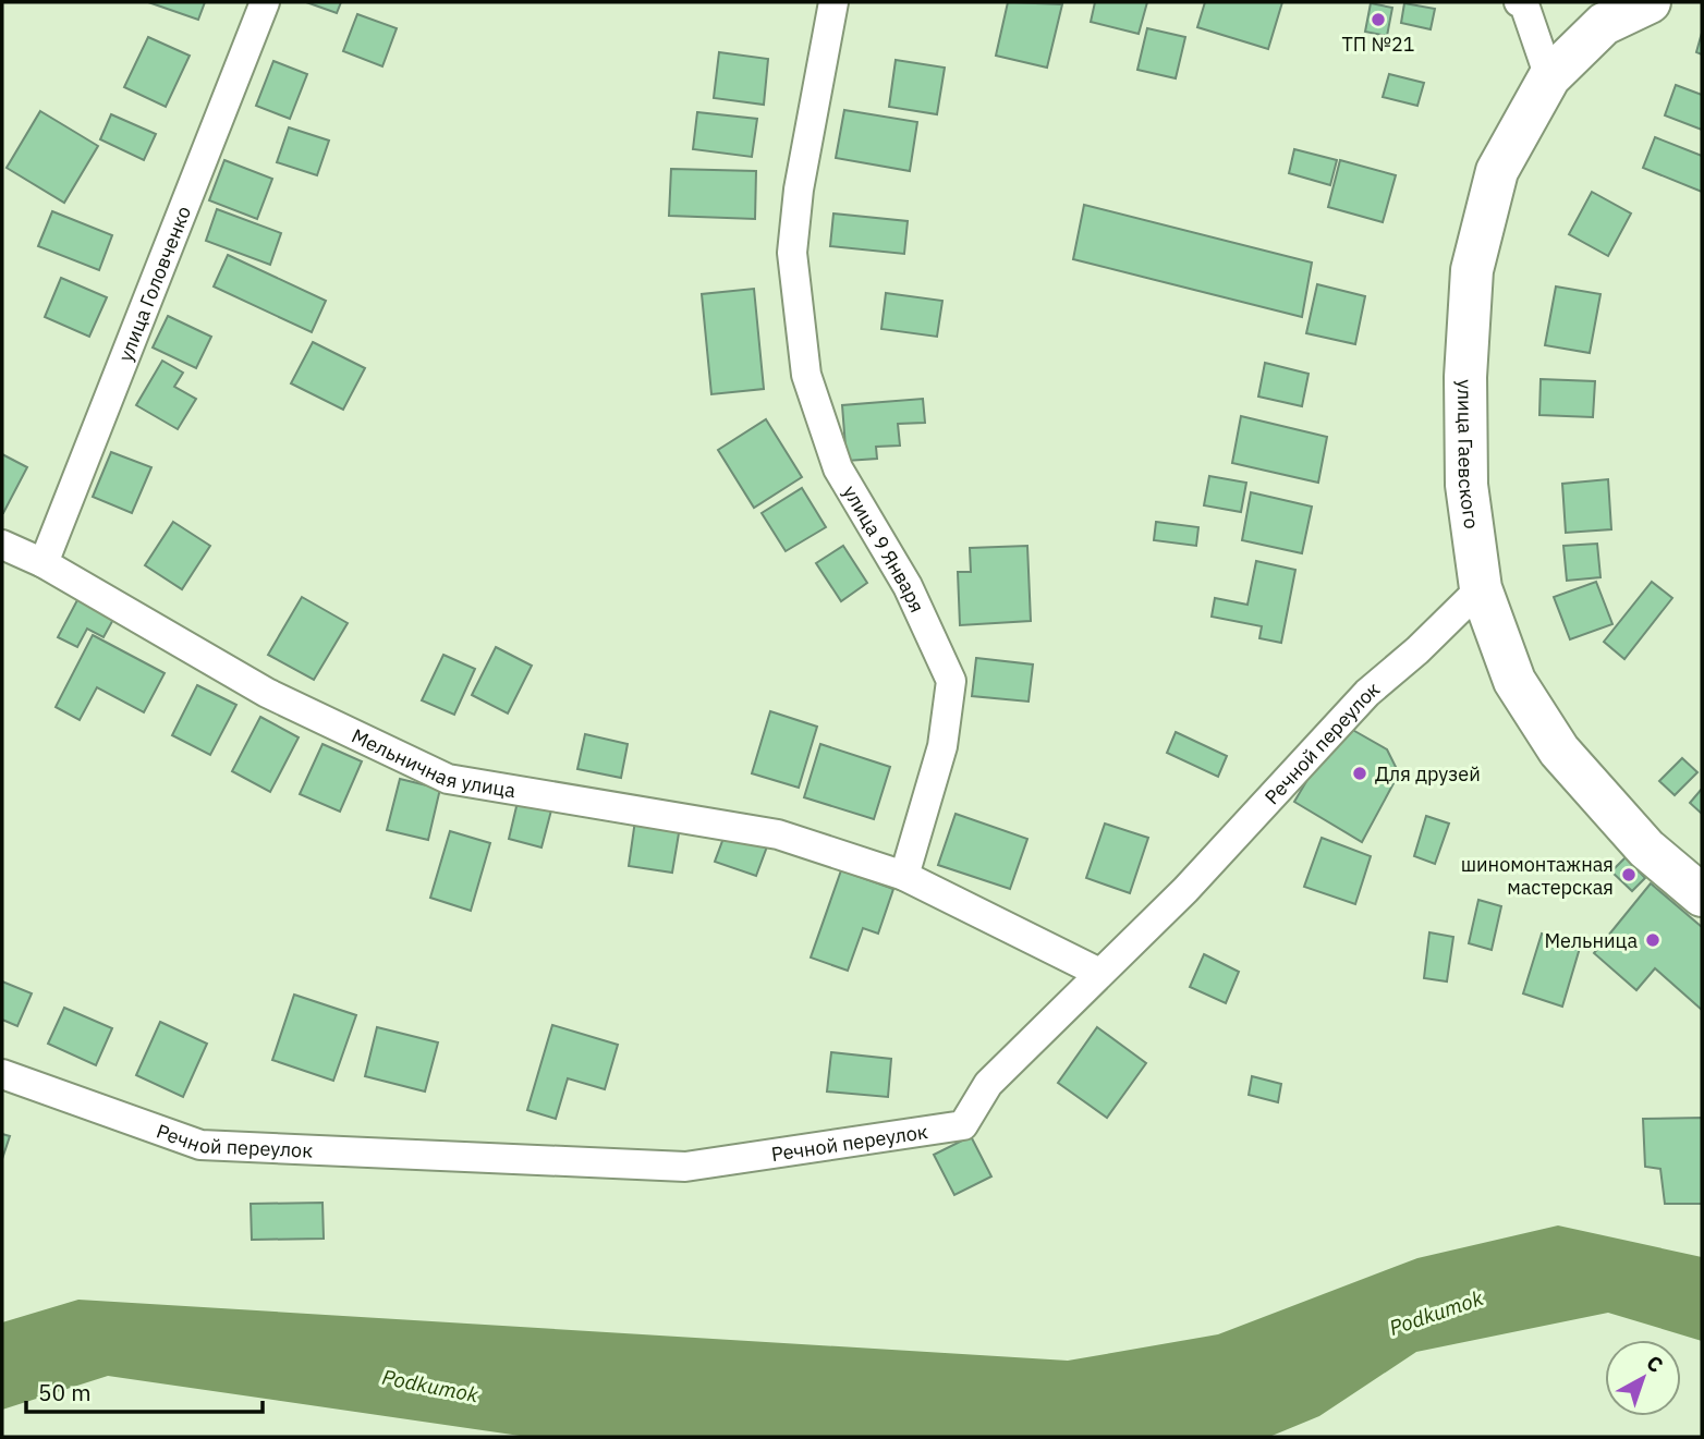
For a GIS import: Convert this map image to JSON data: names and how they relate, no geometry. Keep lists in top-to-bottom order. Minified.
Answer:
{"streets":{"main road":["улица Гаевского"],"street":["улица Головченко","улица 9 Января","Речной переулок","Мельничная улица"]},"crossings":[["улица Головченко","Мельничная улица"],["улица Гаевского","Речной переулок"],["улица 9 Января","Мельничная улица"]],"water":["Podkumok"],"places":["ТП №21","Для друзей","шиномонтажная мастерская","Мельница"],"scale_bar":"50 m","north":"top right"}
